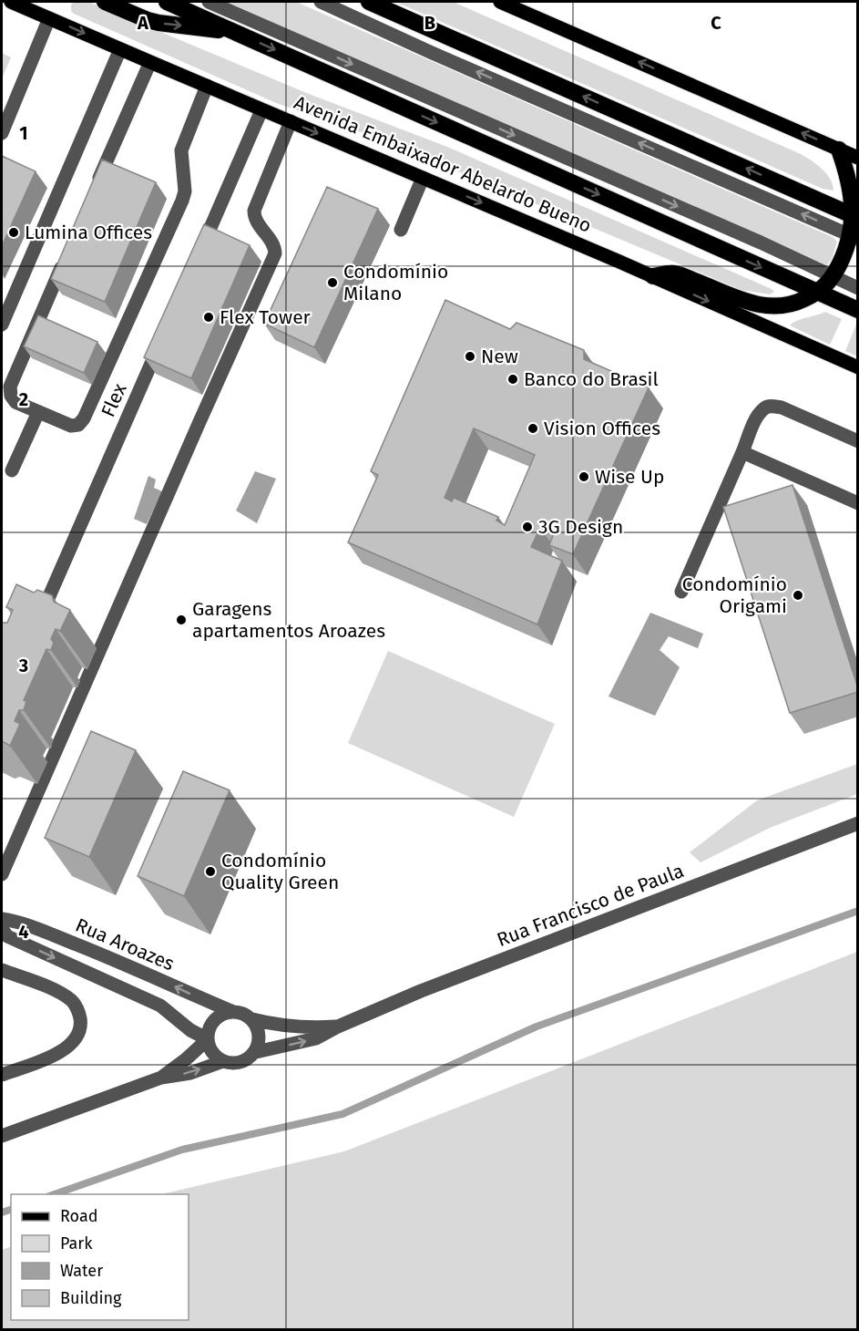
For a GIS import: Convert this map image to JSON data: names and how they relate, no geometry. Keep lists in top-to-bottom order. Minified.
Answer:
{"streets":{"highway":["Avenida Embaixador Abelardo Bueno"],"street":["Flex","Rua Francisco de Paula","Rua Aroazes"]},"crossings":[["Rua Francisco de Paula","Rua Aroazes"]],"places":["Lumina Offices","Condomínio Milano","Flex Tower","New","Banco do Brasil","Vision Offices","Wise Up","3G Design","Condomínio Origami","Garagens apartamentos Aroazes","Condomínio Quality Green"],"legend":["Road","Park","Water","Building"],"grid":{"columns":["A","B","C"],"rows":["1","2","3","4"]}}
